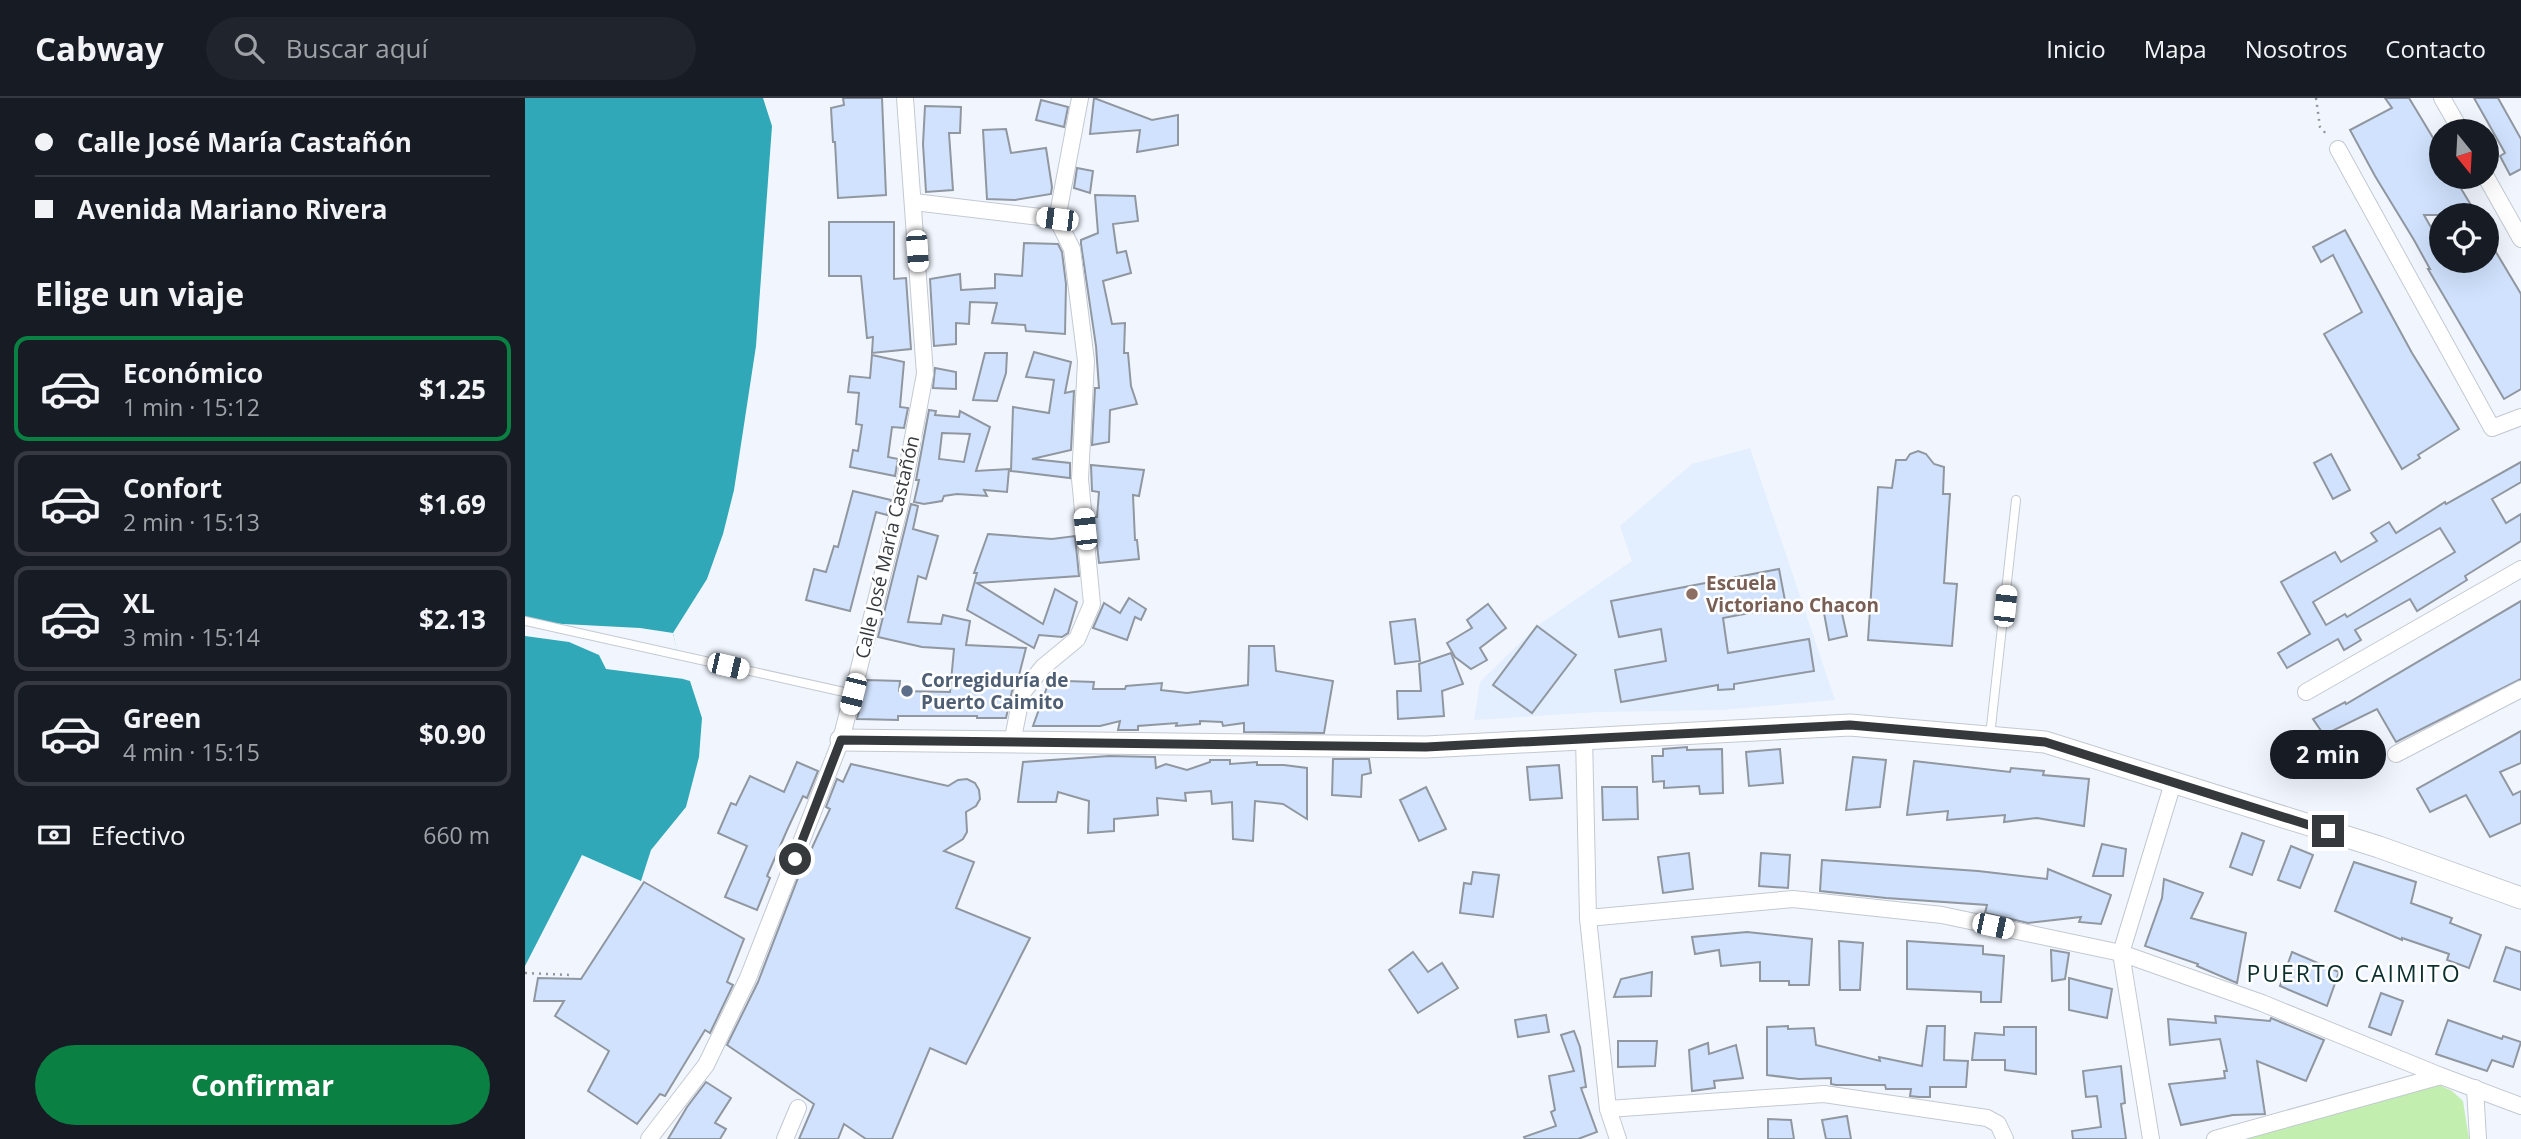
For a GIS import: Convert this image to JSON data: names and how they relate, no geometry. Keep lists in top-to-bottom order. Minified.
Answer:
{"streets":{"street":["Calle José María Castañón"]},"districts":["PUERTO CAIMITO"],"places":["Escuela Victoriano Chacon","Corregiduría de Puerto Caimito"],"north":"bottom","page":{"header":"Cabway","search":"Buscar aquí","nav":["Inicio","Mapa","Nosotros","Contacto"],"banner":["Calle José María Castañón","Avenida Mariano Rivera"],"heading":"Elige un viaje","list":[{"name":"Económico","note":"1 min · 15:12","value":"$1.25"},{"name":"Confort","note":"2 min · 15:13","value":"$1.69"},{"name":"XL","note":"3 min · 15:14","value":"$2.13"},{"name":"Green","note":"4 min · 15:15","value":"$0.90"}],"bubble":"2 min","pay":["Efectivo","660 m"],"buttons":"Confirmar"}}
